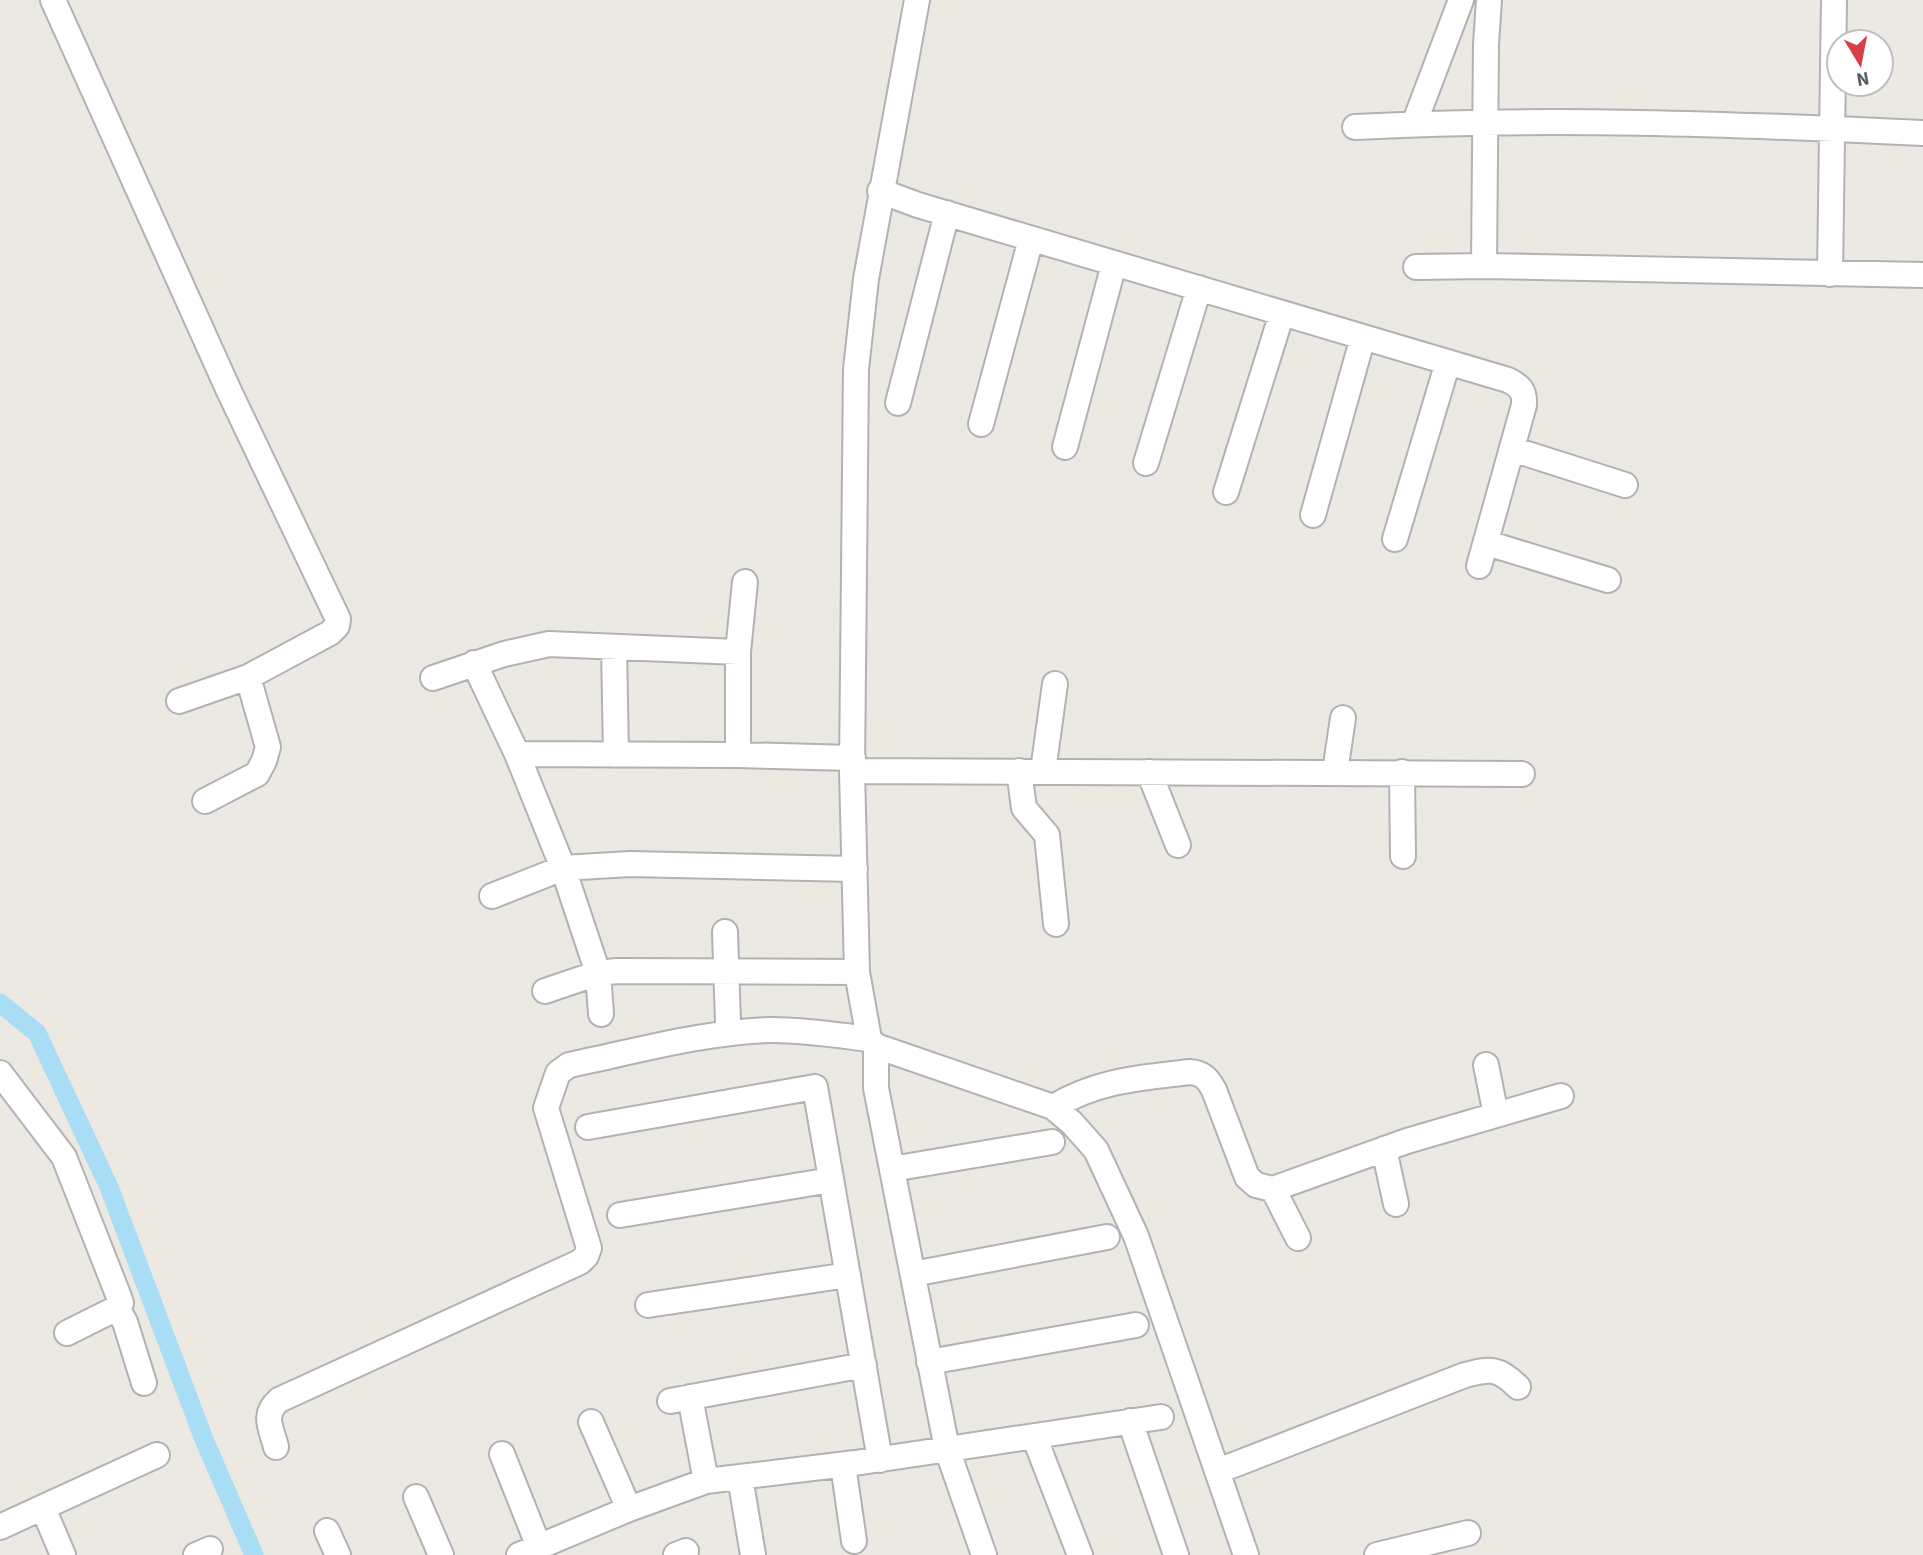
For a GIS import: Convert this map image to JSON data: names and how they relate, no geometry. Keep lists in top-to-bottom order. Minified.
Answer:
{"north":"bottom"}
